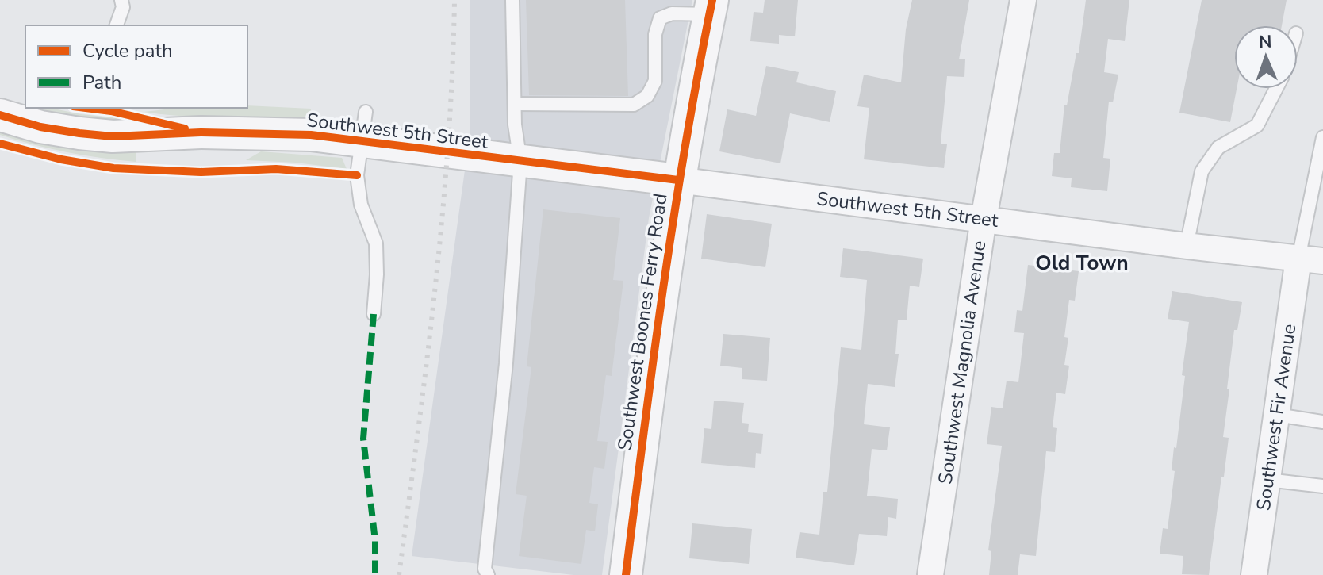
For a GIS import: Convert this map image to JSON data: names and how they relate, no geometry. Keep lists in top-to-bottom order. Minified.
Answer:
{"streets":{"street":["Southwest 5th Street","Southwest Boones Ferry Road","Southwest Magnolia Avenue","Southwest Fir Avenue"]},"crossings":[["Southwest 5th Street","Southwest Boones Ferry Road"],["Southwest 5th Street","Southwest Magnolia Avenue"],["Southwest 5th Street","Southwest Fir Avenue"]],"districts":["Old Town"],"legend":["Cycle path","Path"],"north":"top"}
